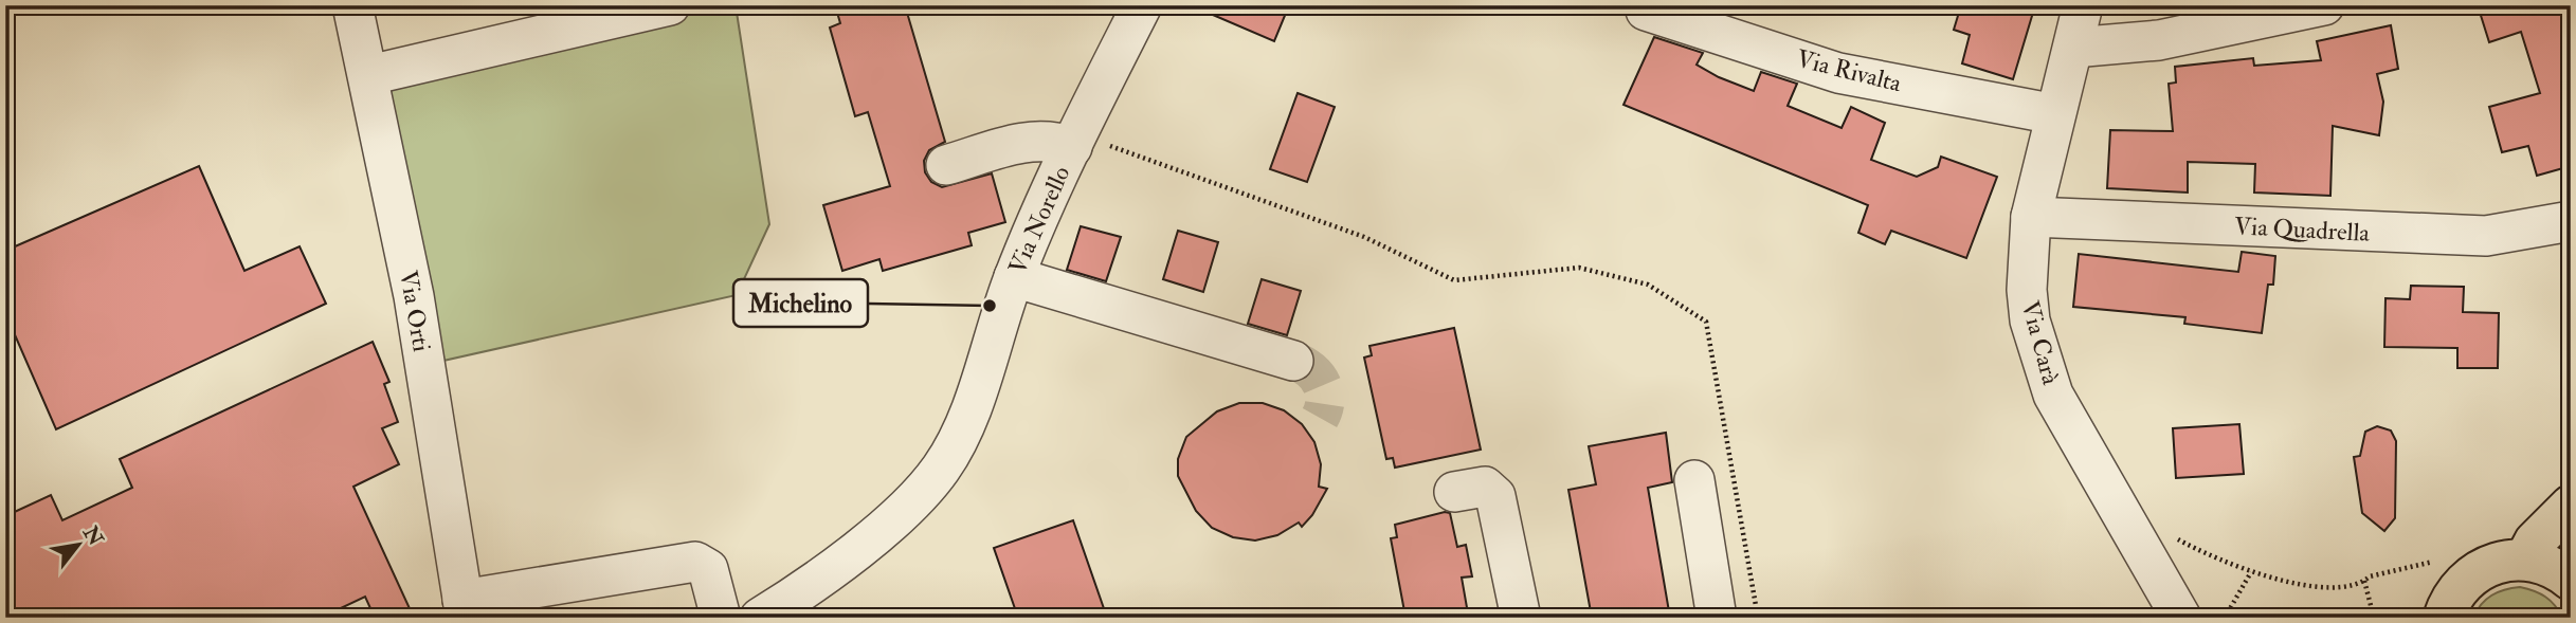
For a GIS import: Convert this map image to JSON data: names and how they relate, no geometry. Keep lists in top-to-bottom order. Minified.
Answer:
{"streets":{"street":["Via Rivalta","Via Norello","Via Quadrella","Via Orti","Via Carà"]},"crossings":[["Via Rivalta","Via Carà"],["Via Quadrella","Via Carà"]],"places":["Michelino"],"north":"top right"}
